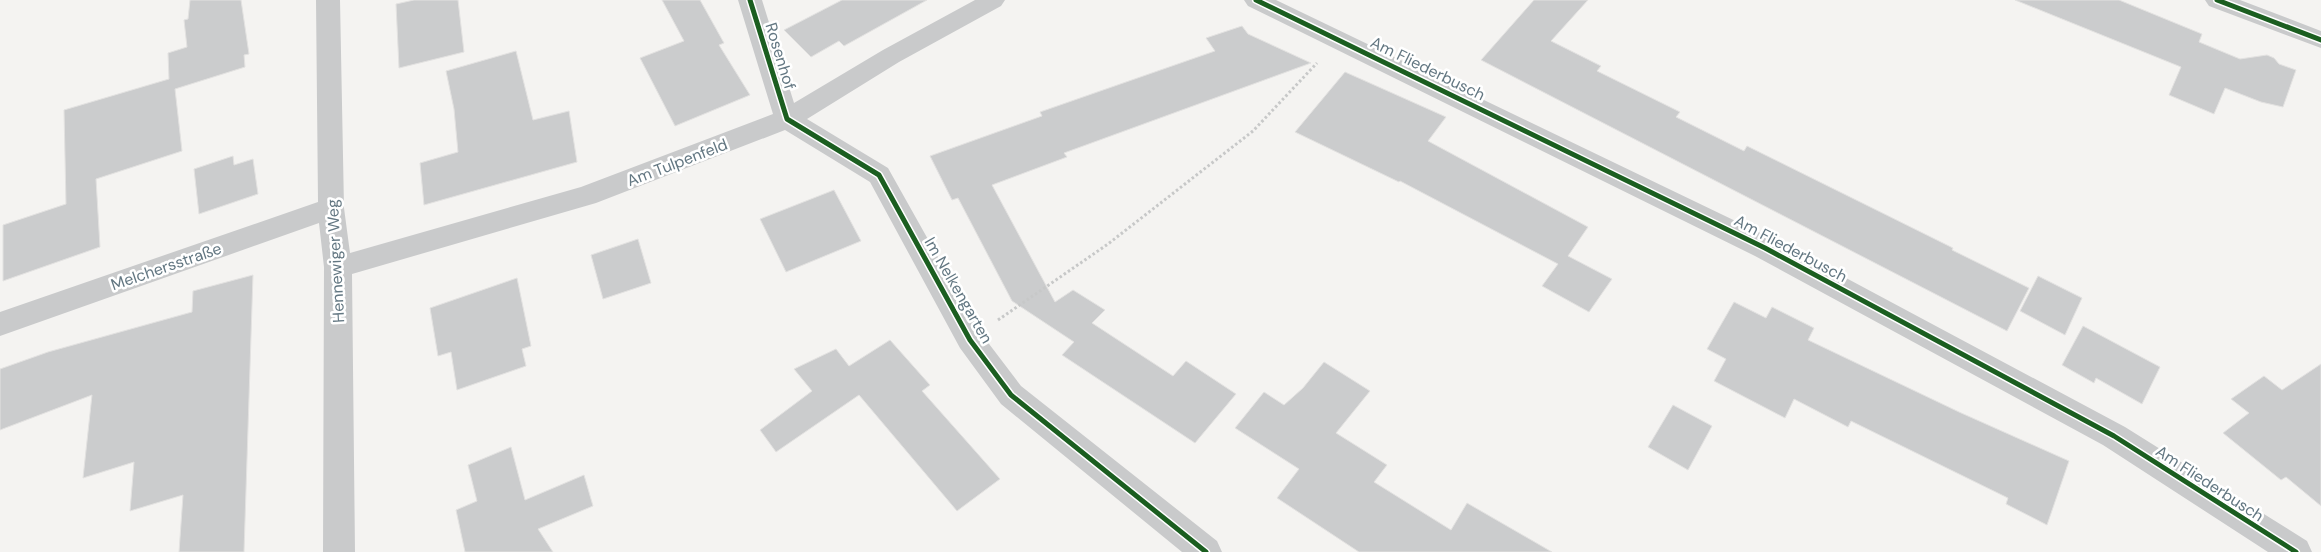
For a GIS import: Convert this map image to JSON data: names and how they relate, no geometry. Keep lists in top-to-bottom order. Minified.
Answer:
{"streets":{"street":["Rosenhof","Am Fliederbusch","Am Tulpenfeld","Hennewiger Weg","Melchersstraße","Im Nelkengarten"]},"crossings":[["Rosenhof","Am Tulpenfeld"],["Rosenhof","Im Nelkengarten"],["Am Tulpenfeld","Hennewiger Weg"],["Am Tulpenfeld","Im Nelkengarten"],["Hennewiger Weg","Melchersstraße"]]}
